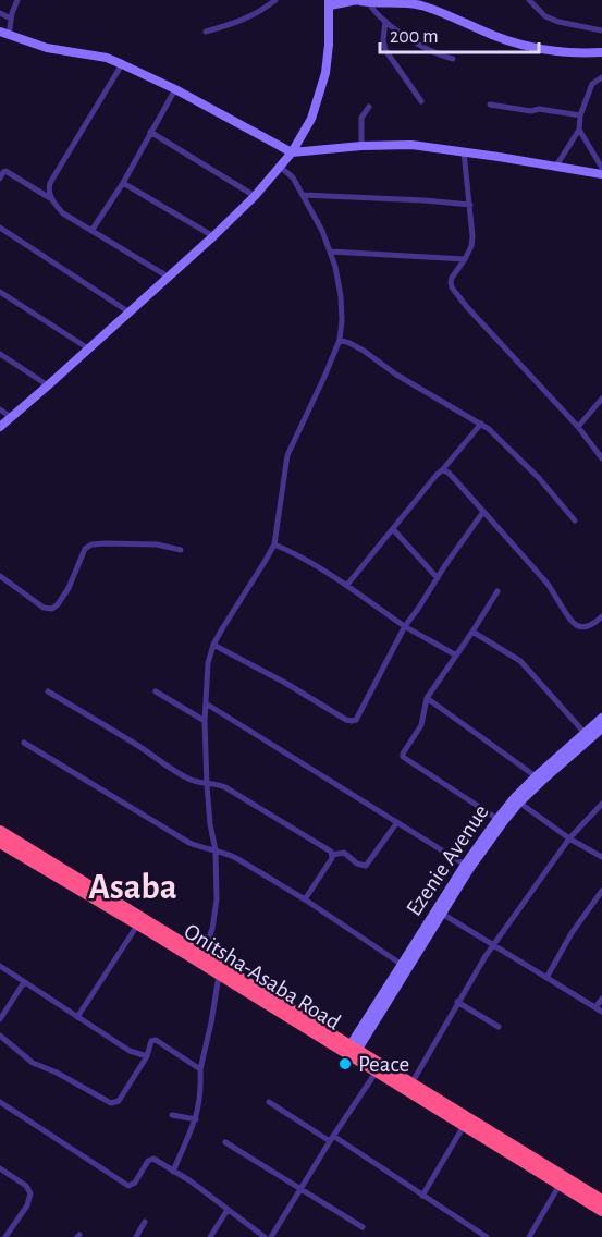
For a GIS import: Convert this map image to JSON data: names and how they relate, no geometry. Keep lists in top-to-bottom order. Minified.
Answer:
{"streets":{"highway":["Onitsha-Asaba Road"],"street":["Ezenie Avenue"]},"districts":["Asaba"],"places":["Peace"],"scale_bar":"200 m"}
